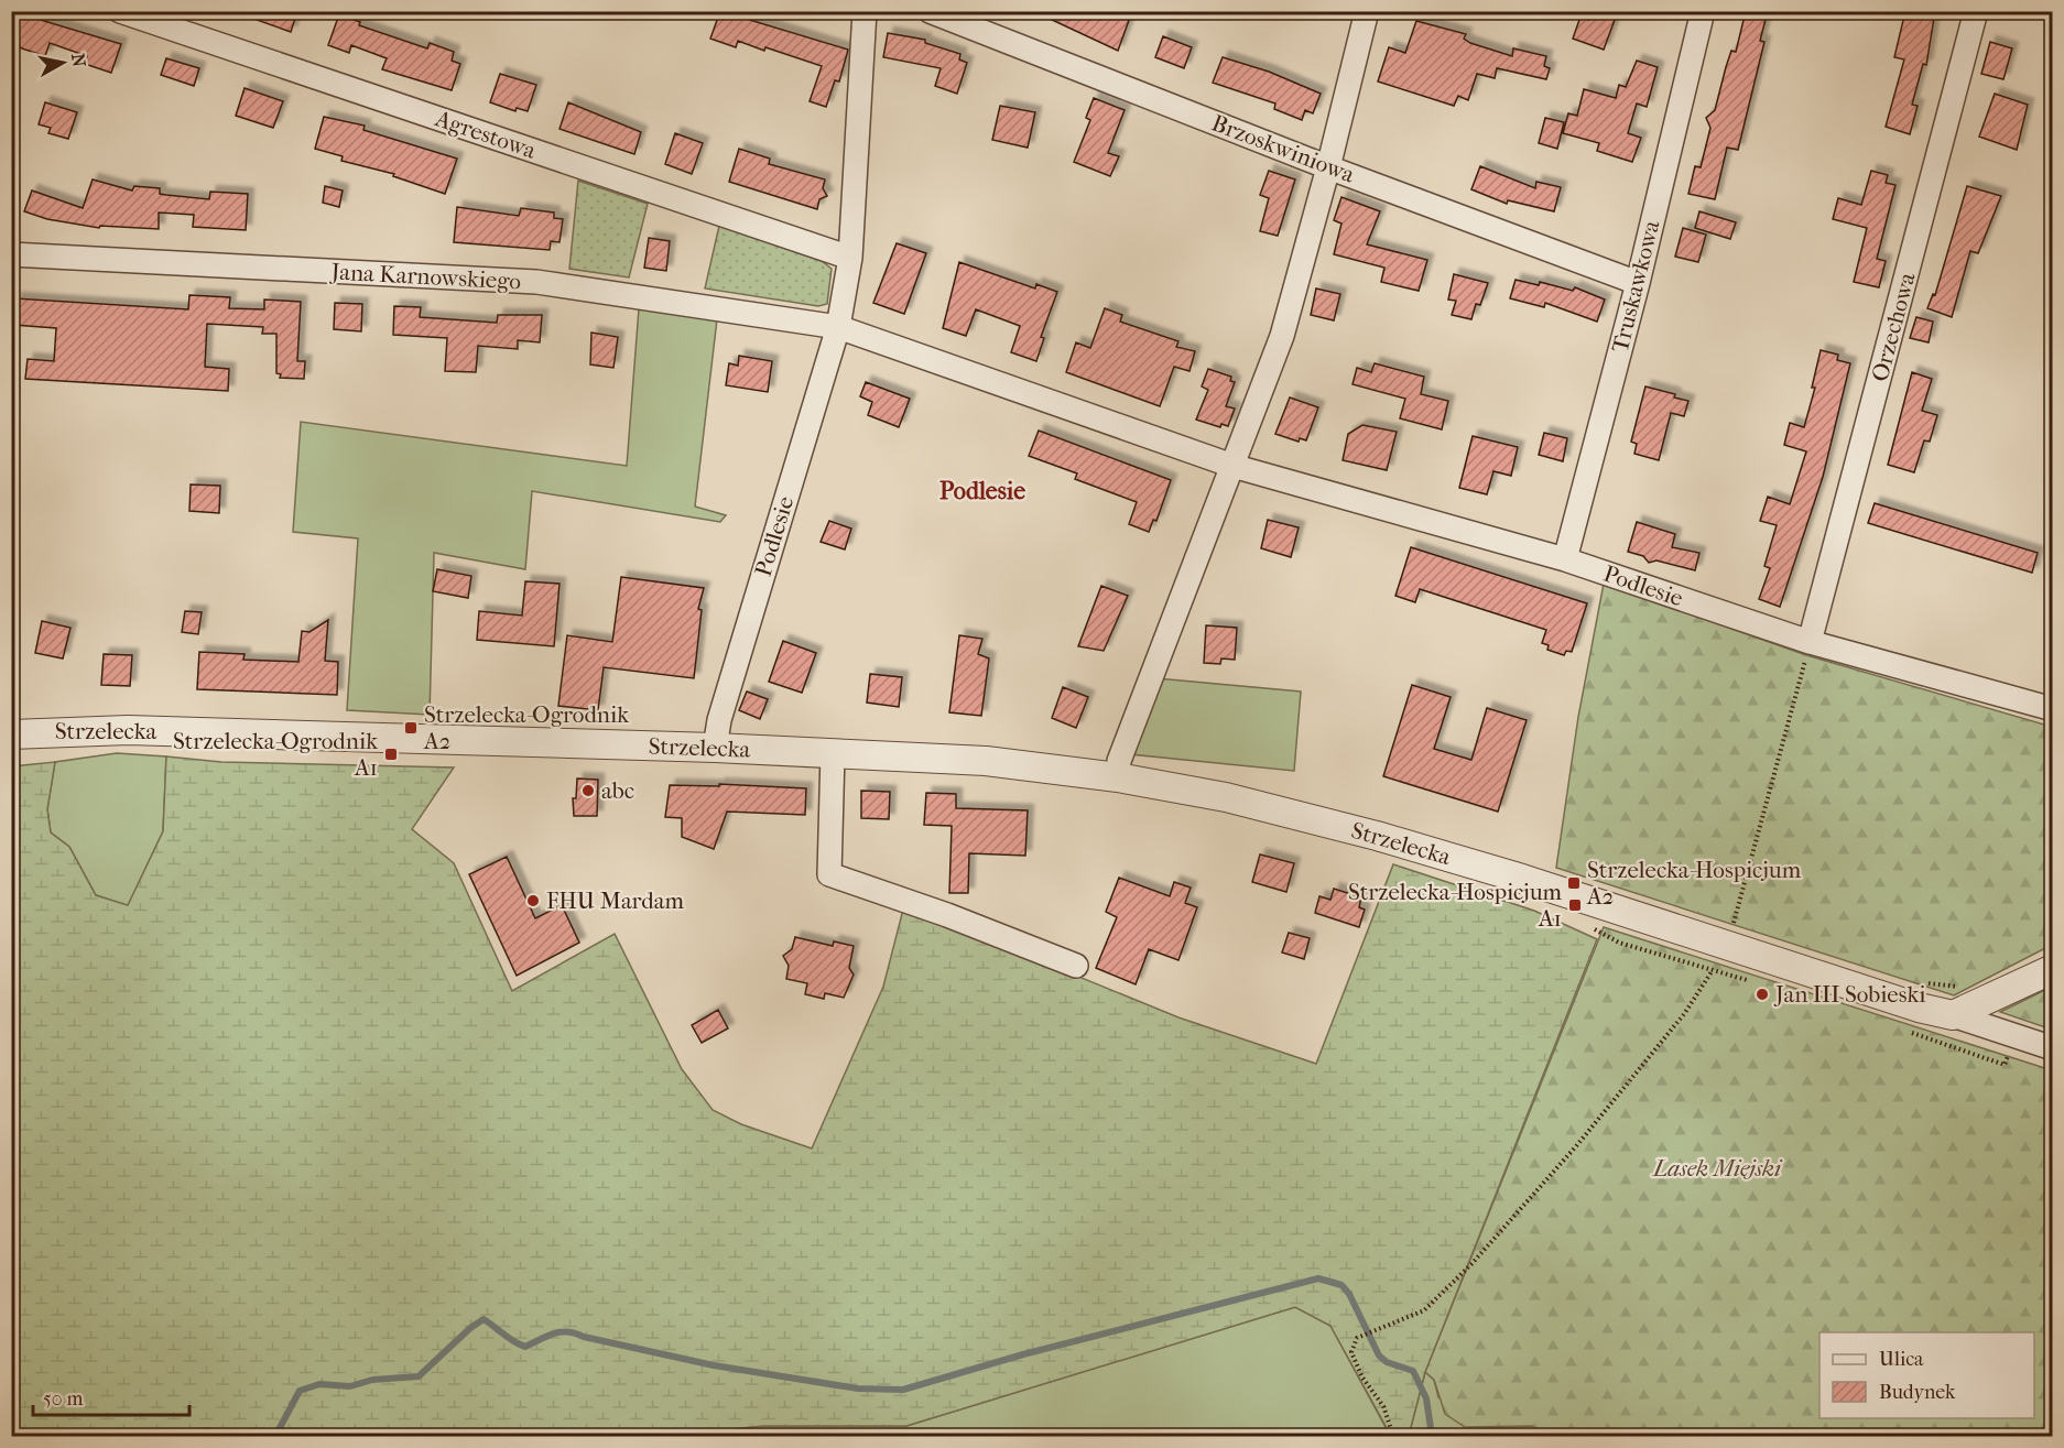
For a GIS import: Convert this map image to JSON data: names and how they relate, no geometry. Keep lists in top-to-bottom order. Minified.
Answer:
{"streets":{"street":["Agrestowa","Brzoskwiniowa","Jana Karnowskiego","Truskawkowa","Orzechowa","Podlesie","Strzelecka"]},"crossings":[["Agrestowa","Podlesie"],["Brzoskwiniowa","Truskawkowa"],["Jana Karnowskiego","Podlesie"],["Truskawkowa","Podlesie"],["Orzechowa","Podlesie"],["Podlesie","Strzelecka"]],"districts":["Podlesie"],"parks":["Lasek Miejski"],"places":{"transit":["Strzelecka-Ogrodnik A2","Strzelecka-Ogrodnik A1","Strzelecka-Hospicjum A2","Strzelecka-Hospicjum A1"],"other":["abc","FHU Mardam","Jan III Sobieski"]},"legend":["Ulica","Budynek"],"scale_bar":"50 m","north":"right"}
